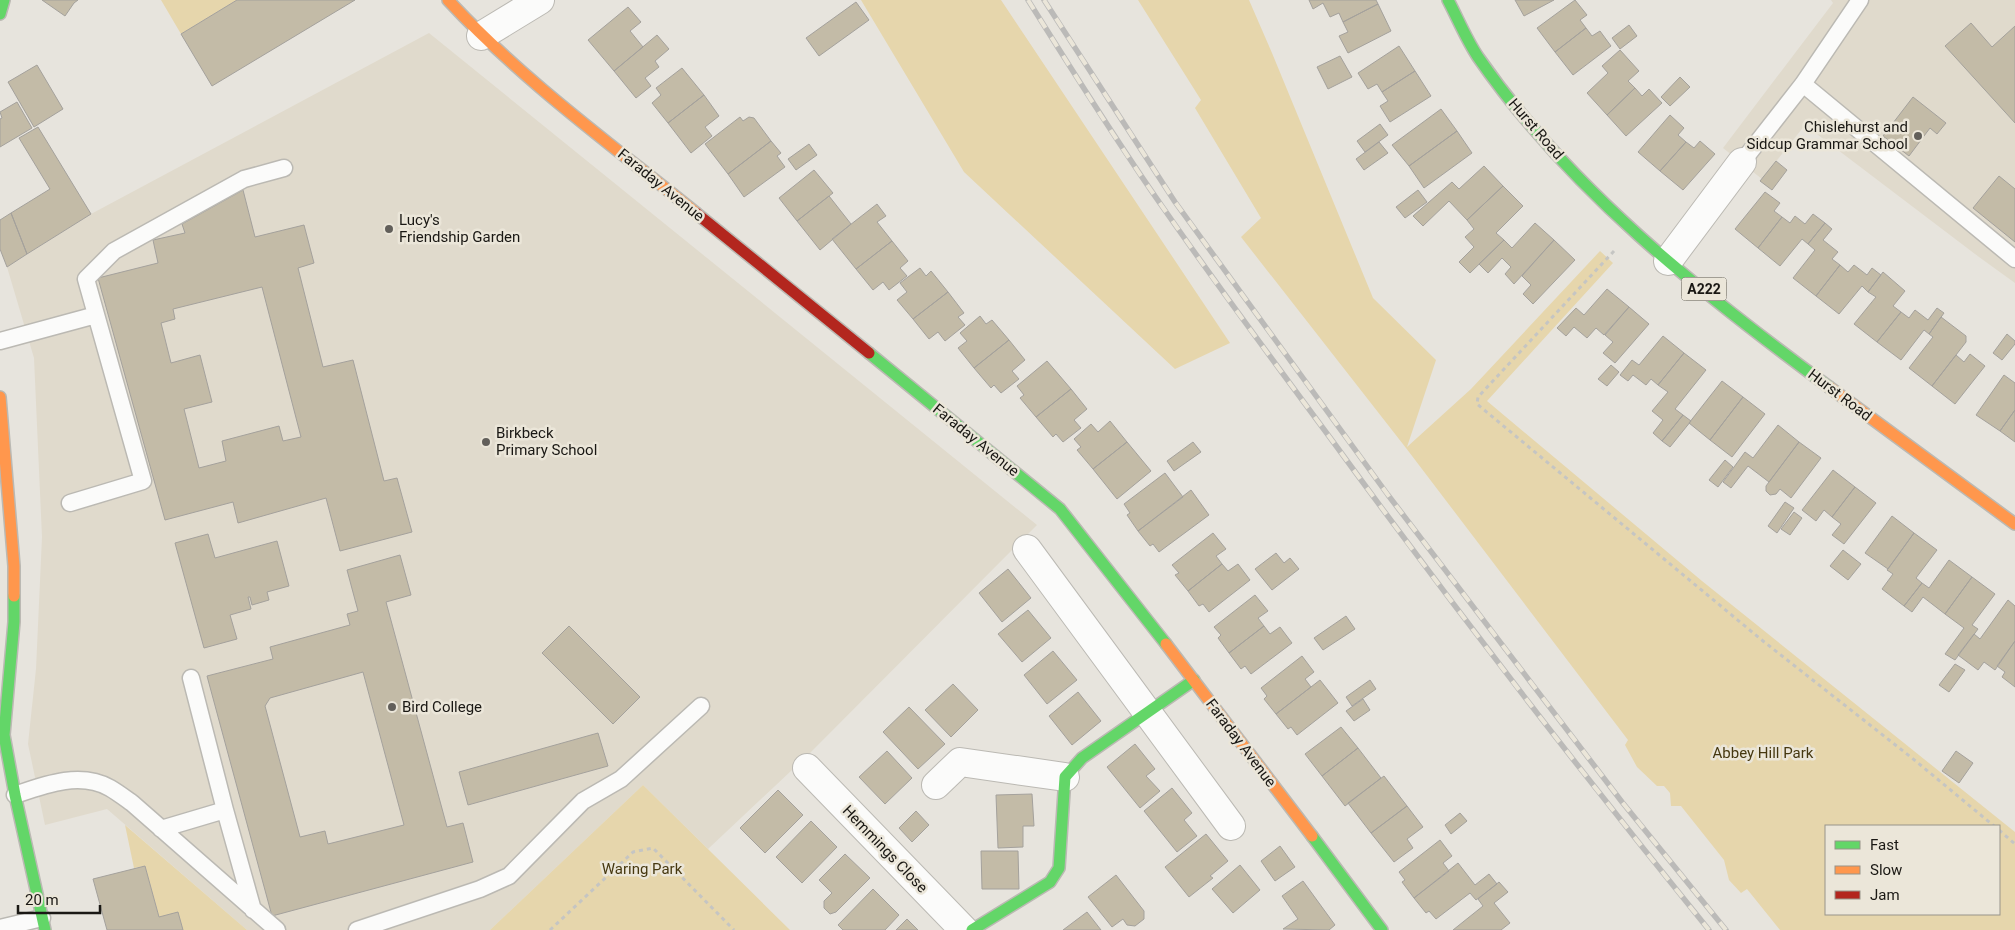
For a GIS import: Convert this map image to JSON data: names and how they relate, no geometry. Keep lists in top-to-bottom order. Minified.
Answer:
{"streets":{"street":["Hurst Road","Faraday Avenue","A222","Hemmings Close"]},"parks":["Abbey Hill Park","Waring Park"],"places":["Chislehurst and Sidcup Grammar School","Lucy's Friendship Garden","Birkbeck Primary School","Bird College"],"legend":["Fast","Slow","Jam"],"scale_bar":"20 m"}
